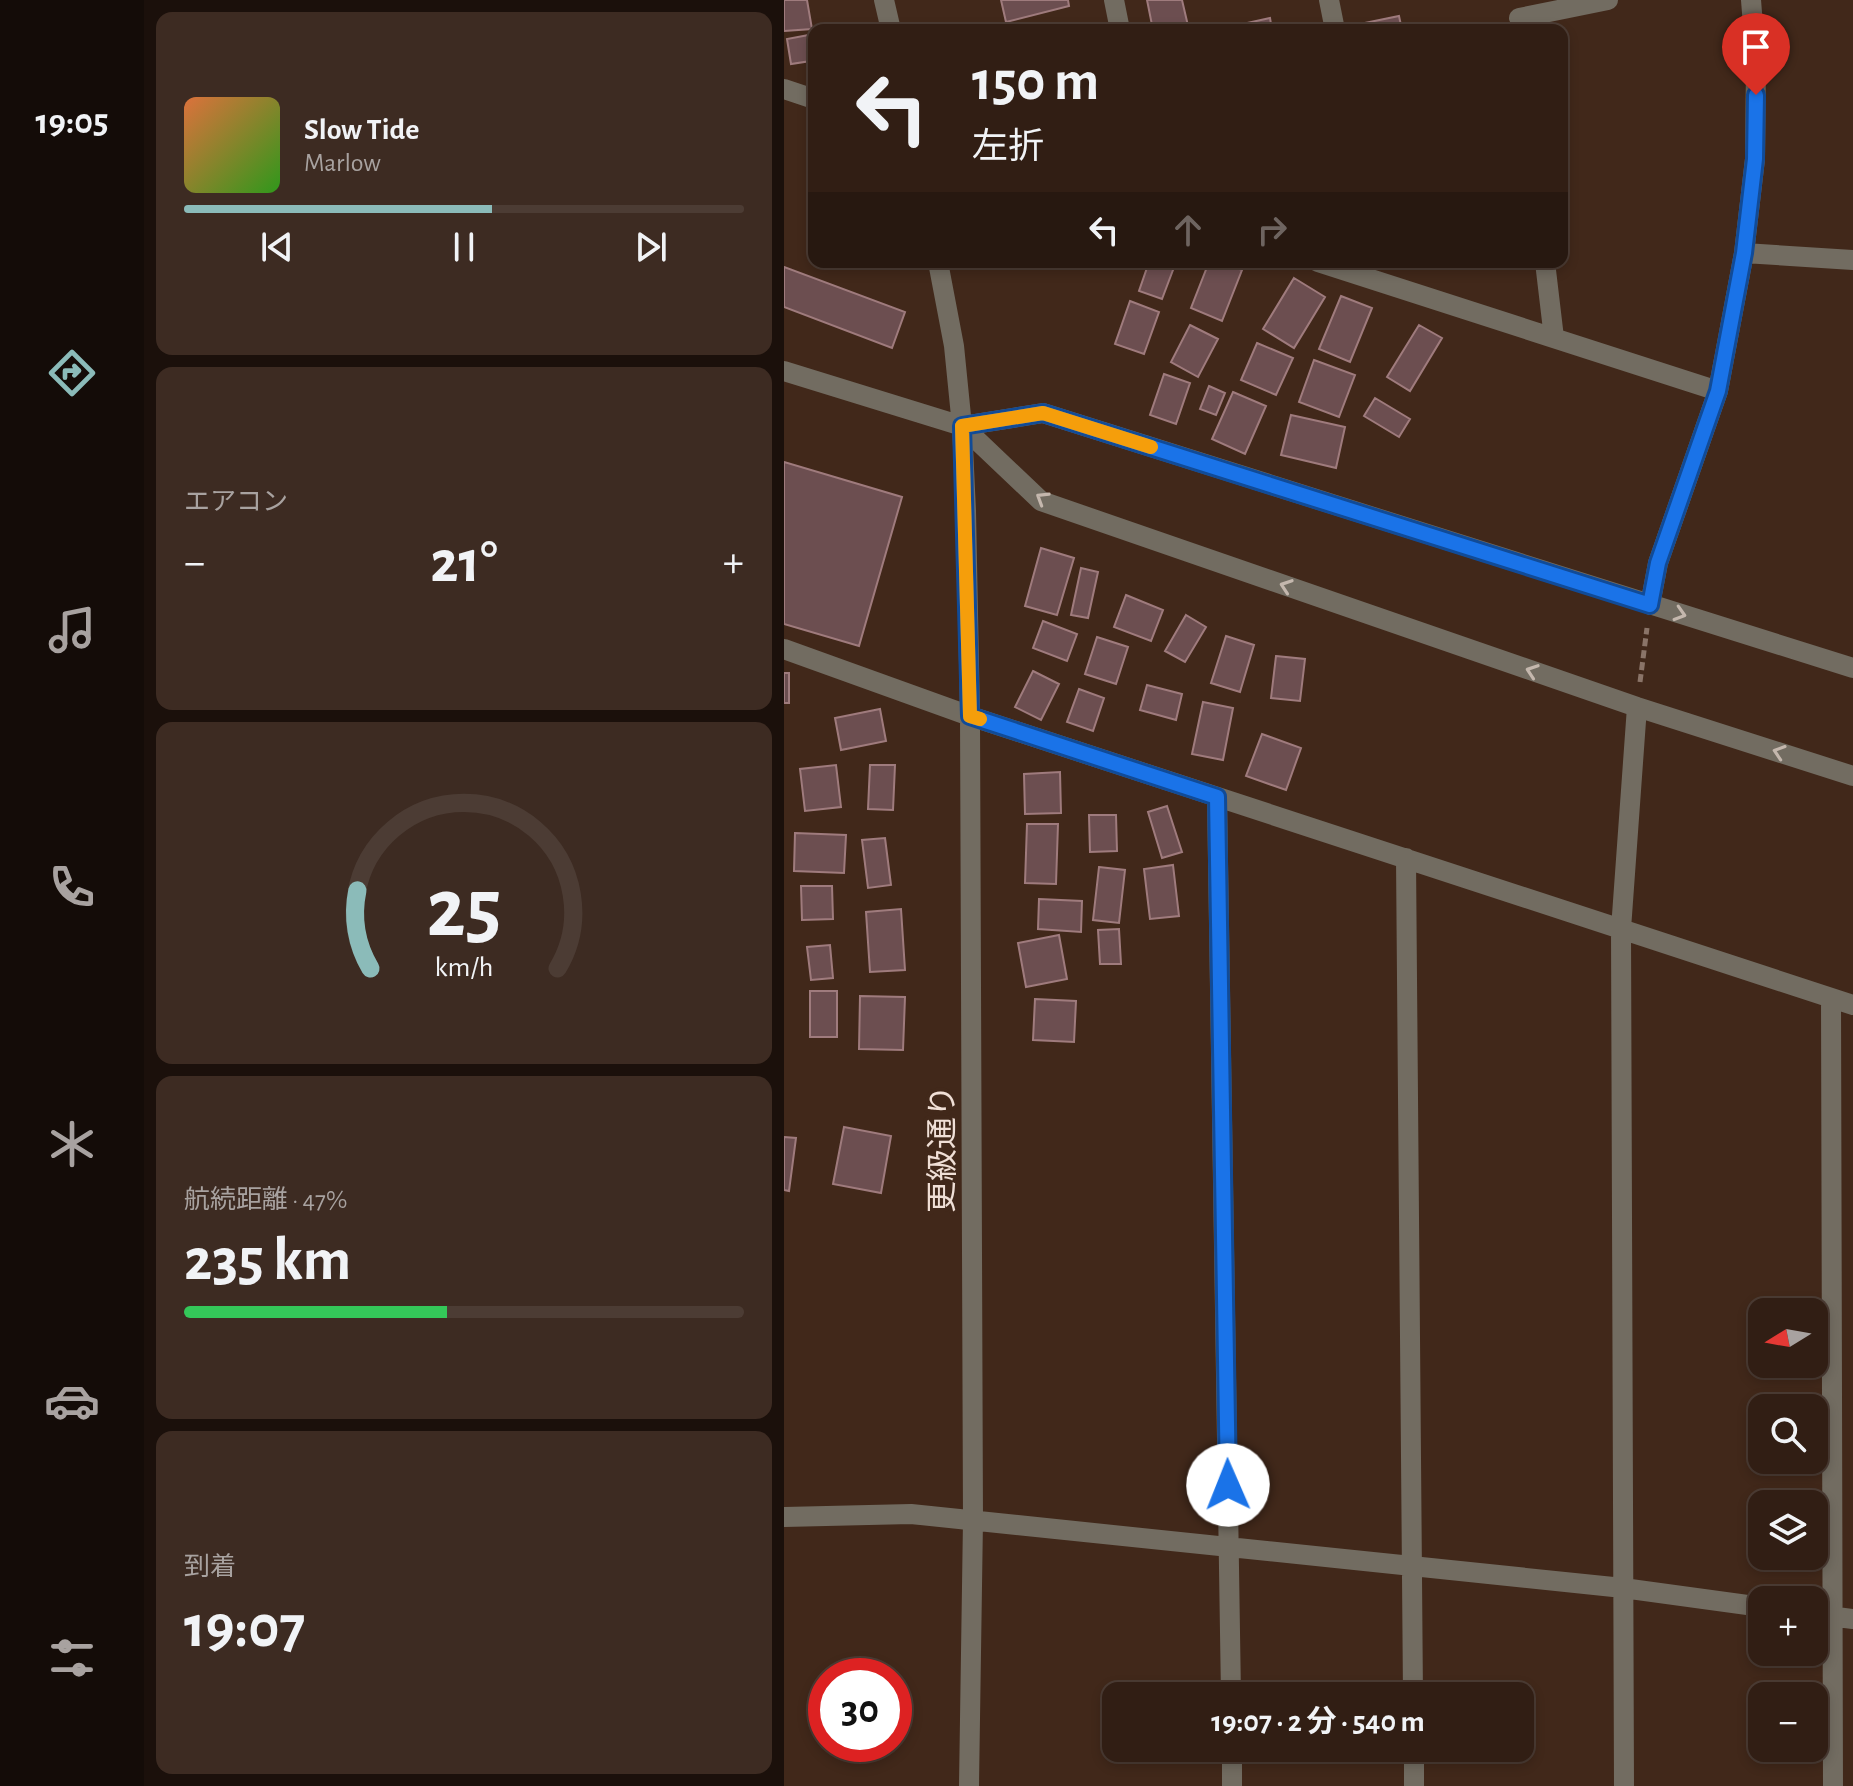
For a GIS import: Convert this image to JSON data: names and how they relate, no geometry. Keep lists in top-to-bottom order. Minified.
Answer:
{"streets":{"street":["更級通り"]},"north":"left","page":{"tabs":"19:05","turn":["150 m","左折"],"song":["Slow Tide","Marlow"],"tile":["エアコン",["航続距離 · 47%","235 km"],["到着","19:07"]],"heat":["−","21°","+"],"map_buttons":["+","−"],"limit":"30","trip":"19:07 · 2 分 · 540 m","gauge":["25","km/h"]}}
